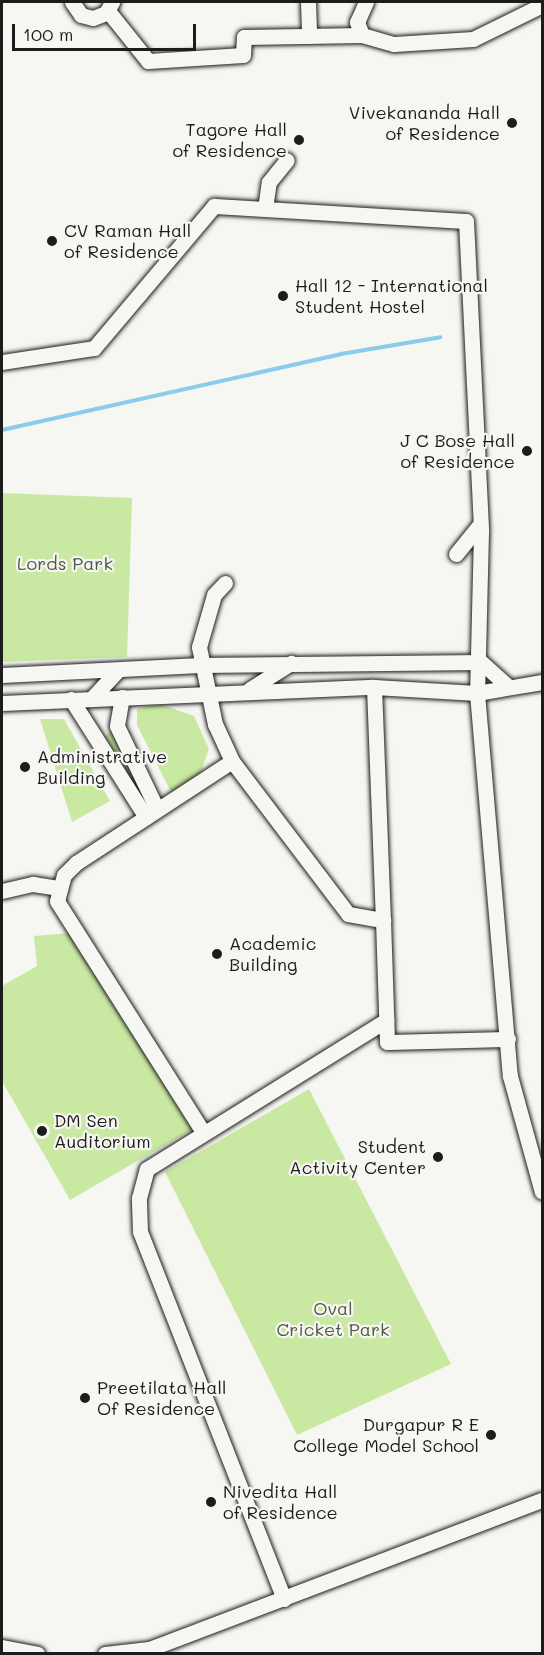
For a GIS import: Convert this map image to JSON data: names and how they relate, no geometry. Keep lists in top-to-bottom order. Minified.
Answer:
{"parks":["Lords Park","Oval Cricket Park"],"places":["Vivekananda Hall of Residence","Tagore Hall of Residence","CV Raman Hall of Residence","Hall 12 - International Student Hostel","J C Bose Hall of Residence","Administrative Building","Academic Building","DM Sen Auditorium","Student Activity Center","Preetilata Hall Of Residence","Durgapur R E College Model School","Nivedita Hall of Residence"],"scale_bar":"100 m"}
